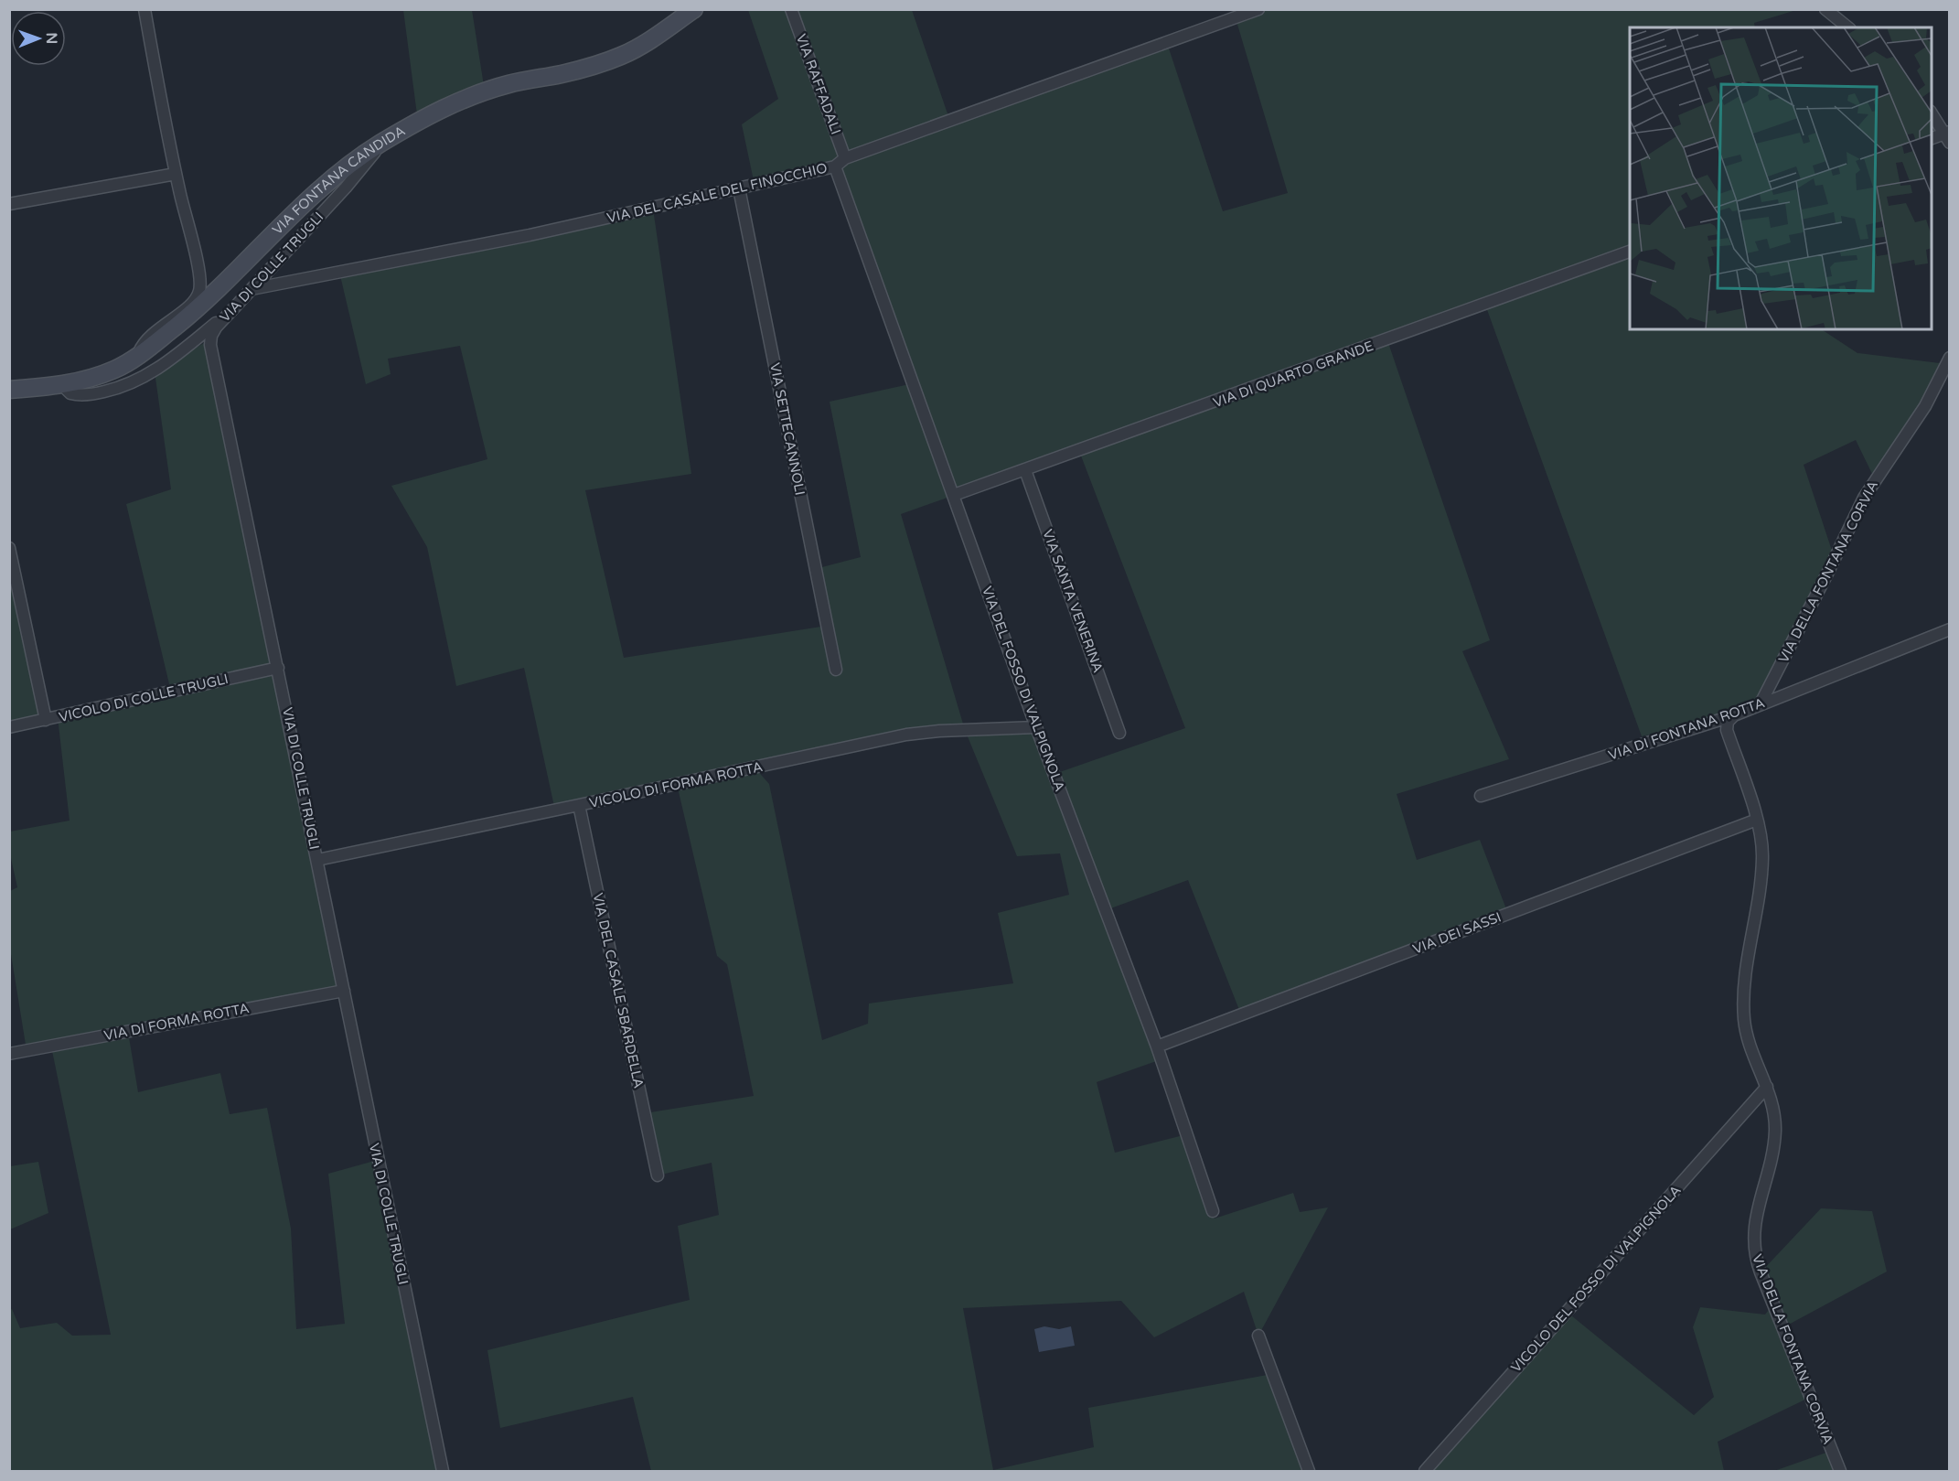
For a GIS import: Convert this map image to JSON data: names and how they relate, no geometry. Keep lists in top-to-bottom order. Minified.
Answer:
{"streets":{"main road":["VIA FONTANA CANDIDA"],"street":["VIA RAFFADALI","VIA DEL CASALE DEL FINOCCHIO","VIA DI COLLE TRUGLI","VIA DI QUARTO GRANDE","VIA SETTECANNOLI","VIA DELLA FONTANA CORVIA","VIA SANTA VENERINA","VIA DEL FOSSO DI VALPIGNOLA","VICOLO DI COLLE TRUGLI","VIA DI FONTANA ROTTA","VICOLO DI FORMA ROTTA","VIA DEI SASSI","VIA DEL CASALE SBARDELLA","VIA DI FORMA ROTTA","VICOLO DEL FOSSO DI VALPIGNOLA"]},"crossings":[["VIA RAFFADALI","VIA DEL CASALE DEL FINOCCHIO"],["VIA FONTANA CANDIDA","VIA DI COLLE TRUGLI"],["VIA DEL CASALE DEL FINOCCHIO","VIA DI COLLE TRUGLI"],["VIA DEL CASALE DEL FINOCCHIO","VIA SETTECANNOLI"],["VIA DEL CASALE DEL FINOCCHIO","VIA DEL FOSSO DI VALPIGNOLA"],["VIA DI COLLE TRUGLI","VICOLO DI COLLE TRUGLI"],["VIA DI COLLE TRUGLI","VICOLO DI FORMA ROTTA"],["VIA DI COLLE TRUGLI","VIA DI FORMA ROTTA"],["VIA DI QUARTO GRANDE","VIA SANTA VENERINA"],["VIA DI QUARTO GRANDE","VIA DEL FOSSO DI VALPIGNOLA"],["VIA DELLA FONTANA CORVIA","VIA DI FONTANA ROTTA"],["VIA DELLA FONTANA CORVIA","VIA DEI SASSI"],["VIA DELLA FONTANA CORVIA","VICOLO DEL FOSSO DI VALPIGNOLA"],["VIA DEL FOSSO DI VALPIGNOLA","VICOLO DI FORMA ROTTA"],["VIA DEL FOSSO DI VALPIGNOLA","VIA DEI SASSI"],["VICOLO DI FORMA ROTTA","VIA DEL CASALE SBARDELLA"]],"north":"right"}
